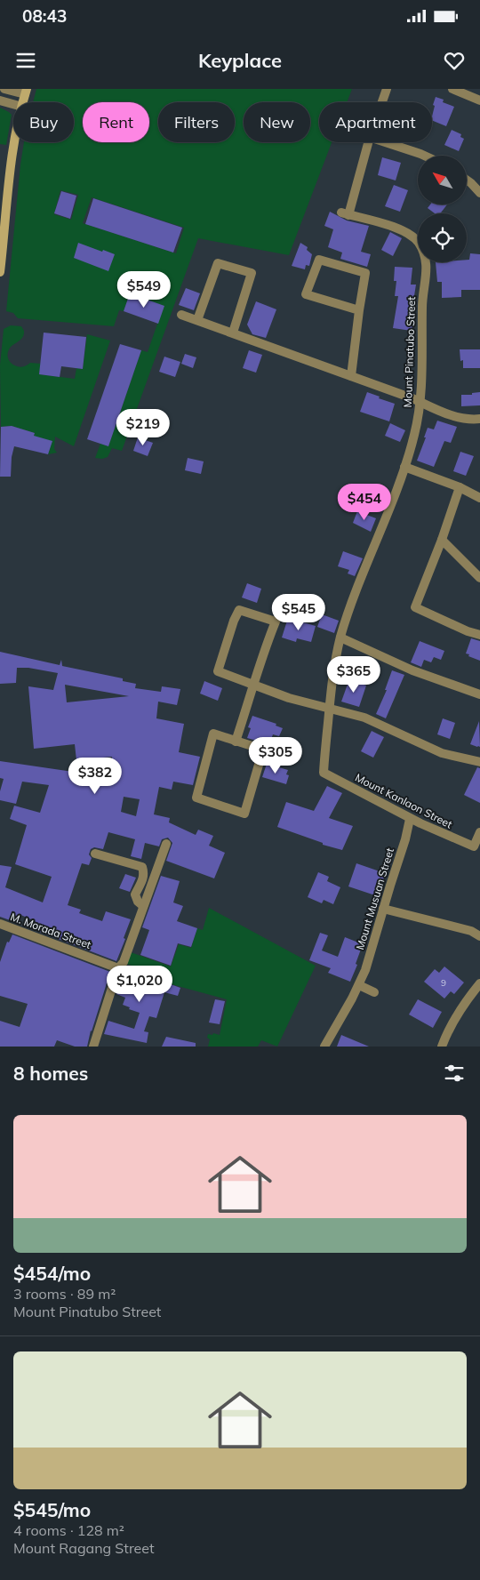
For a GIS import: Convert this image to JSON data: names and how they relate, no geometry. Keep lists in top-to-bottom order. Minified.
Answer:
{"streets":{"street":["Mount Pinatubo Street","Mount Kanlaon Street","Mount Musuan Street","M. Morada Street"]},"crossings":[["Mount Pinatubo Street","Mount Kanlaon Street"],["Mount Kanlaon Street","Mount Musuan Street"]],"house_numbers":["9"],"north":"top left","page":{"status":"08:43","header":"Keyplace","chip":["Buy","Rent","Filters","New","Apartment"],"price":["$549","$219","$454","$545","$365","$305","$382","$1,020"],"heading":"8 homes","list":[{"name":"$454/mo","note":"3 rooms · 89 m² · Mount Pinatubo Street"},{"name":"$545/mo","note":"4 rooms · 128 m² · Mount Ragang Street"}]}}
